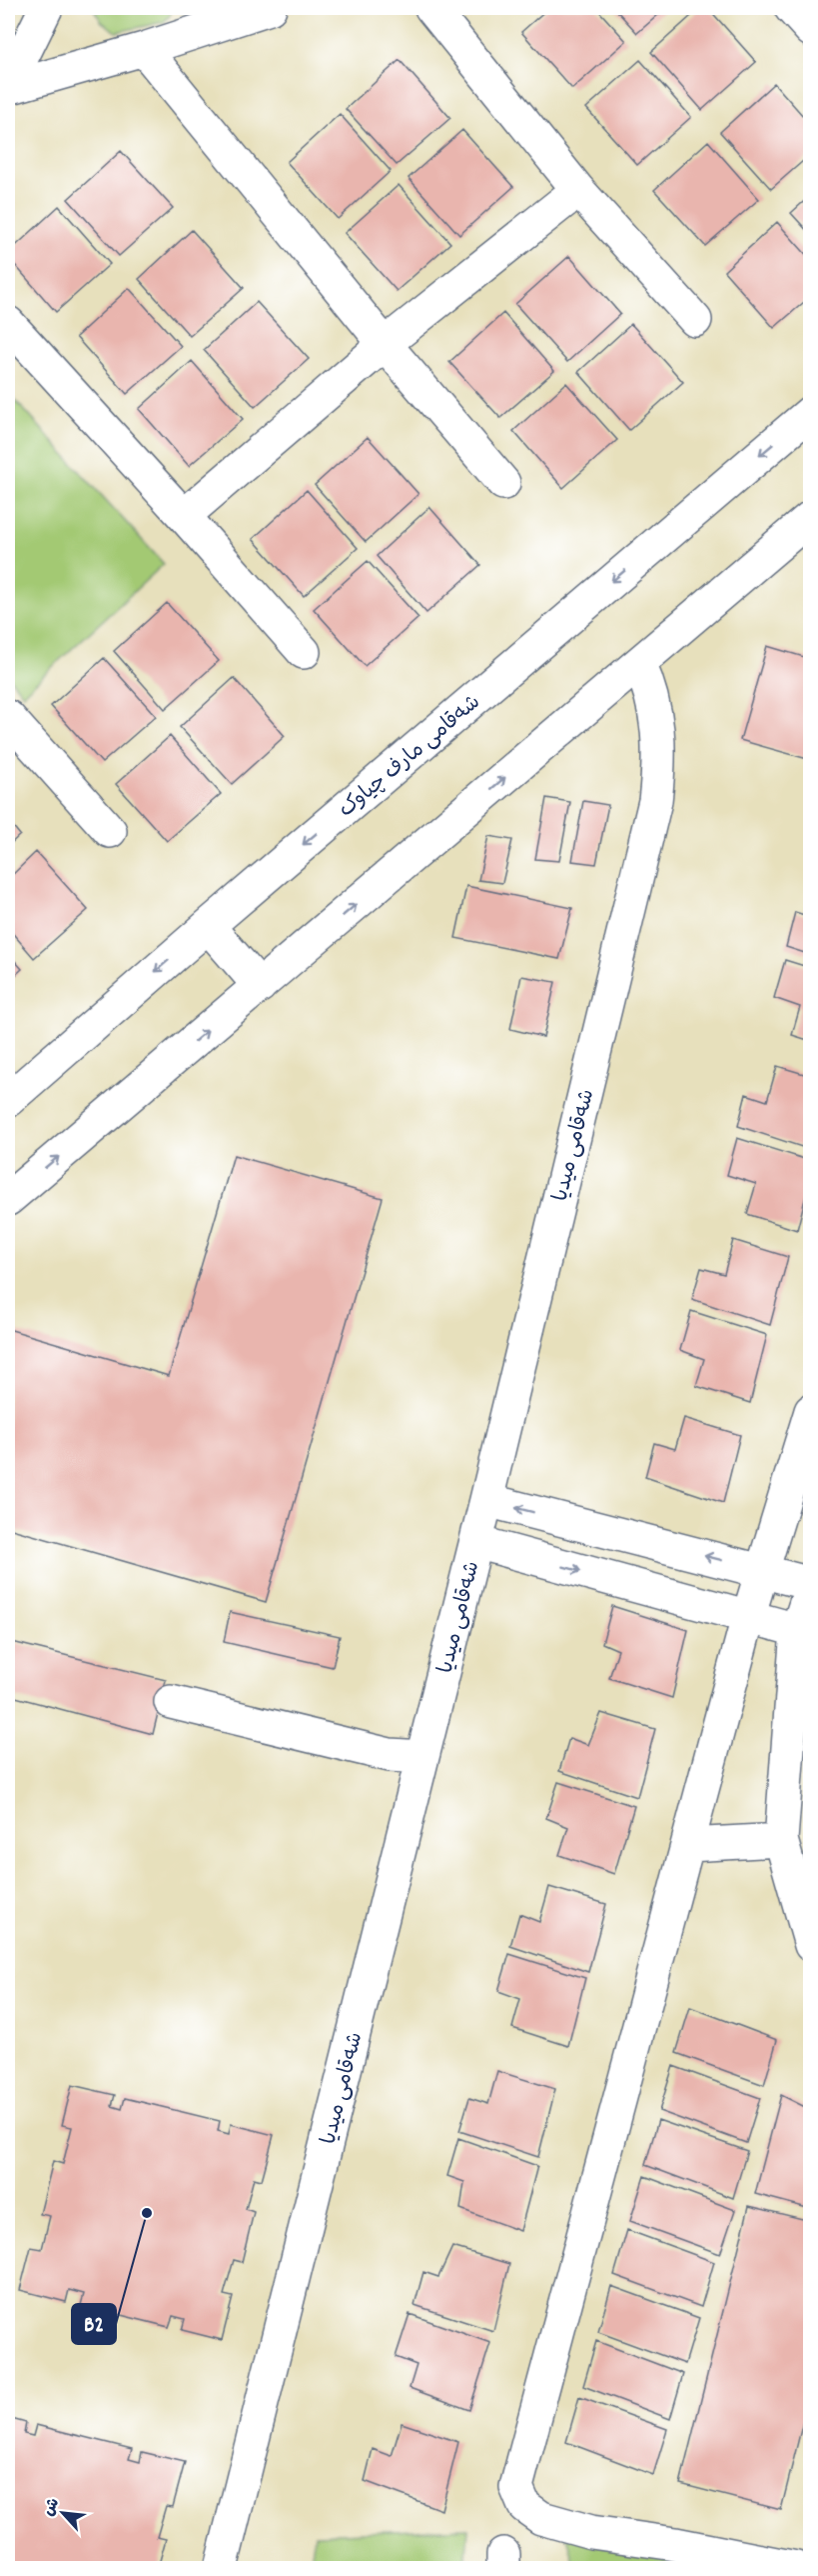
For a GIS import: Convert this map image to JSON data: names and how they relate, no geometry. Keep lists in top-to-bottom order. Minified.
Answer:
{"streets":{"street":["شەقامی مارف چیاوک","شەقامی میدیا"]},"places":["B2"],"north":"top left"}
